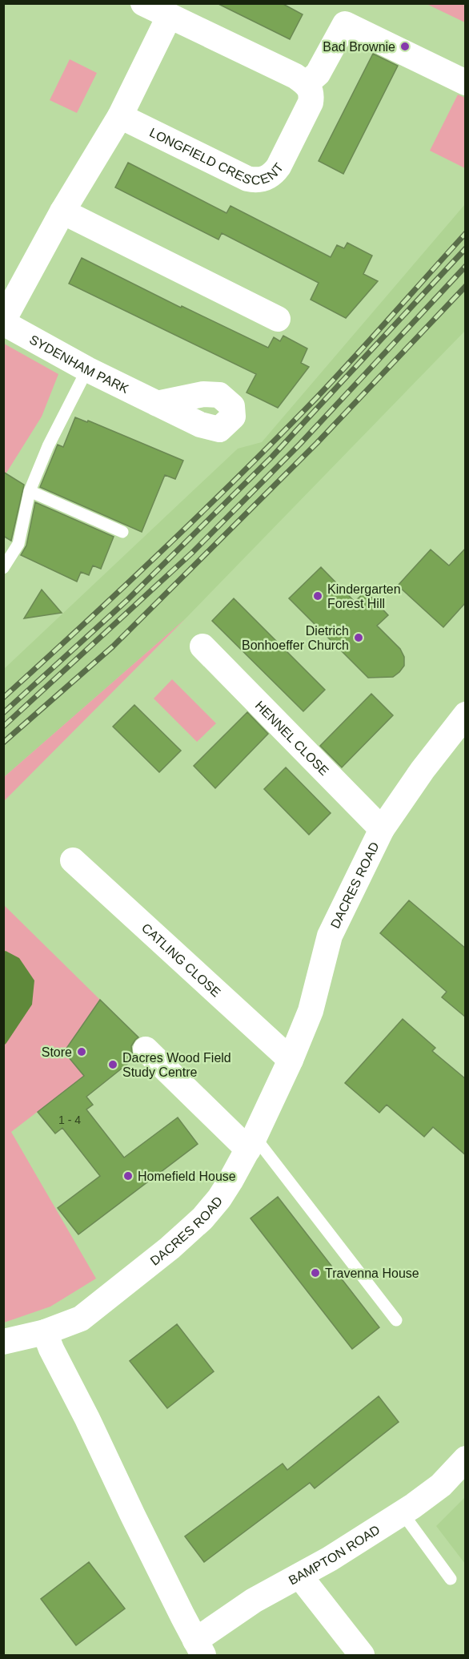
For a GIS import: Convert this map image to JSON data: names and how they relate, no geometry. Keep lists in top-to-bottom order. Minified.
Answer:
{"streets":{"street":["LONGFIELD CRESCENT","SYDENHAM PARK","HENNEL CLOSE","DACRES ROAD","CATLING CLOSE","BAMPTON ROAD"]},"crossings":[["HENNEL CLOSE","DACRES ROAD"],["DACRES ROAD","CATLING CLOSE"]],"places":["Bad Brownie","Kindergarten Forest Hill","Dietrich Bonhoeffer Church","Store","Dacres Wood Field Study Centre","Homefield House","Travenna House"],"house_numbers":["1 - 4"]}
